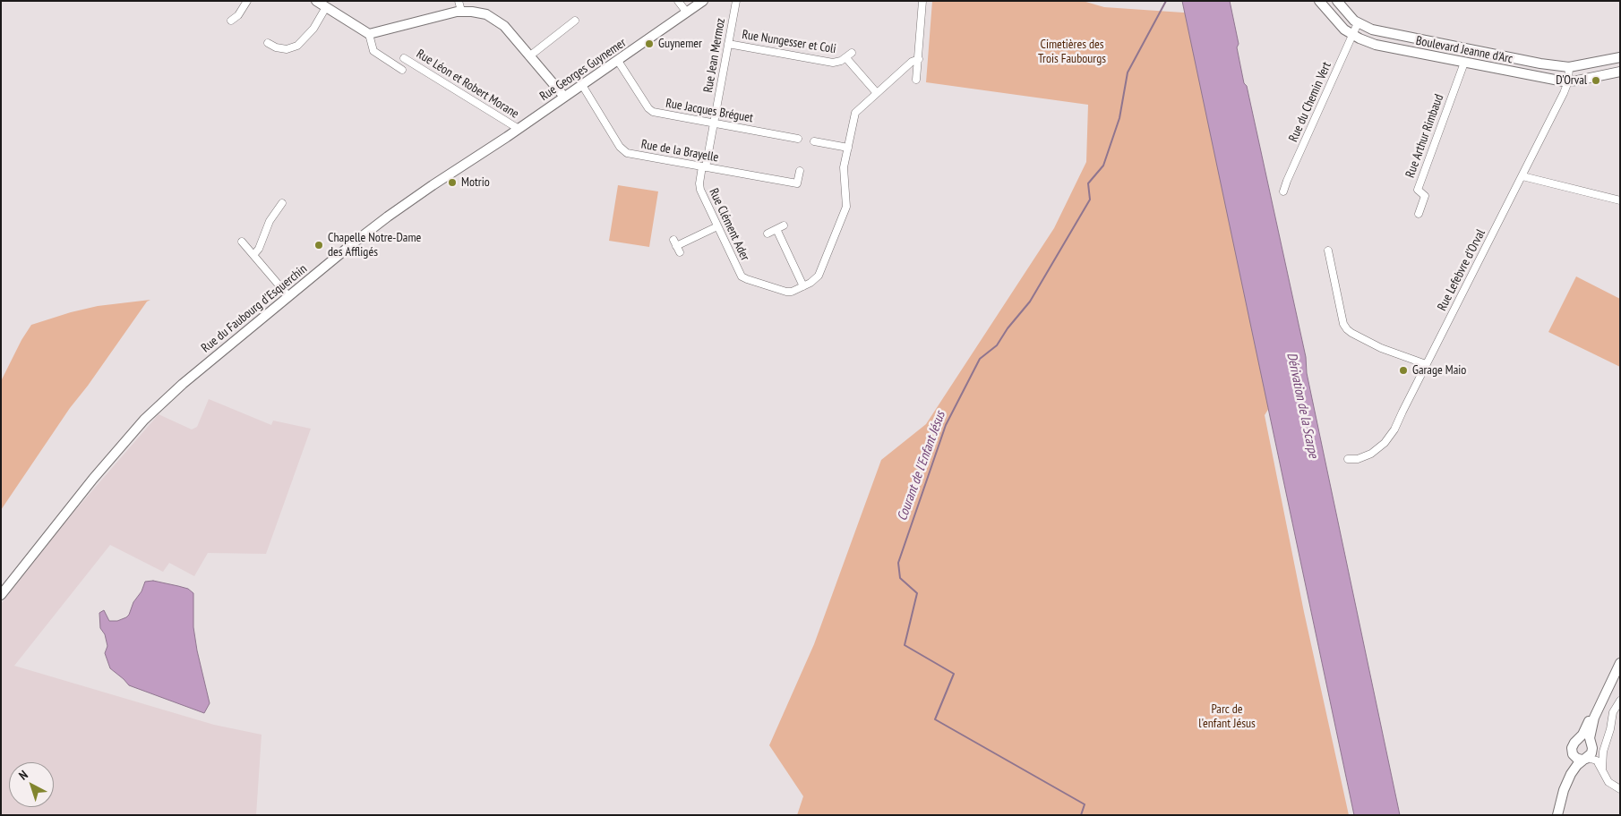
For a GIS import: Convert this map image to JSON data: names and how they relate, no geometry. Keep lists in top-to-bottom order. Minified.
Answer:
{"streets":{"main road":["Boulevard Jeanne d'Arc","Rue Georges Guynemer","Rue du Faubourg d'Esquerchin"],"street":["Rue Nungesser et Coli","Rue Jean Mermoz","Rue Léon et Robert Morane","Rue du Chemin Vert","Rue Jacques Bréguet","Rue Arthur Rimbaud","Rue de la Brayelle","Rue Clément Ader","Rue Lefebvre d'Orval"]},"crossings":[["Rue Nungesser et Coli","Rue Jean Mermoz"],["Boulevard Jeanne d'Arc","Rue du Chemin Vert"],["Boulevard Jeanne d'Arc","Rue Arthur Rimbaud"],["Boulevard Jeanne d'Arc","Rue Lefebvre d'Orval"],["Rue Jean Mermoz","Rue Jacques Bréguet"],["Rue Jean Mermoz","Rue de la Brayelle"],["Rue Jean Mermoz","Rue Clément Ader"],["Rue Georges Guynemer","Rue Léon et Robert Morane"],["Rue Georges Guynemer","Rue Jacques Bréguet"],["Rue Georges Guynemer","Rue de la Brayelle"],["Rue Georges Guynemer","Rue du Faubourg d'Esquerchin"],["Rue de la Brayelle","Rue Clément Ader"]],"water":["Dérivation de la Scarpe","Courant de l'Enfant Jésus"],"parks":["Cimetières des Trois Faubourgs","Parc de l'enfant Jésus"],"places":["Guynemer","D'Orval","Motrio","Chapelle Notre-Dame des Affligés","Garage Maio"],"north":"top left"}
